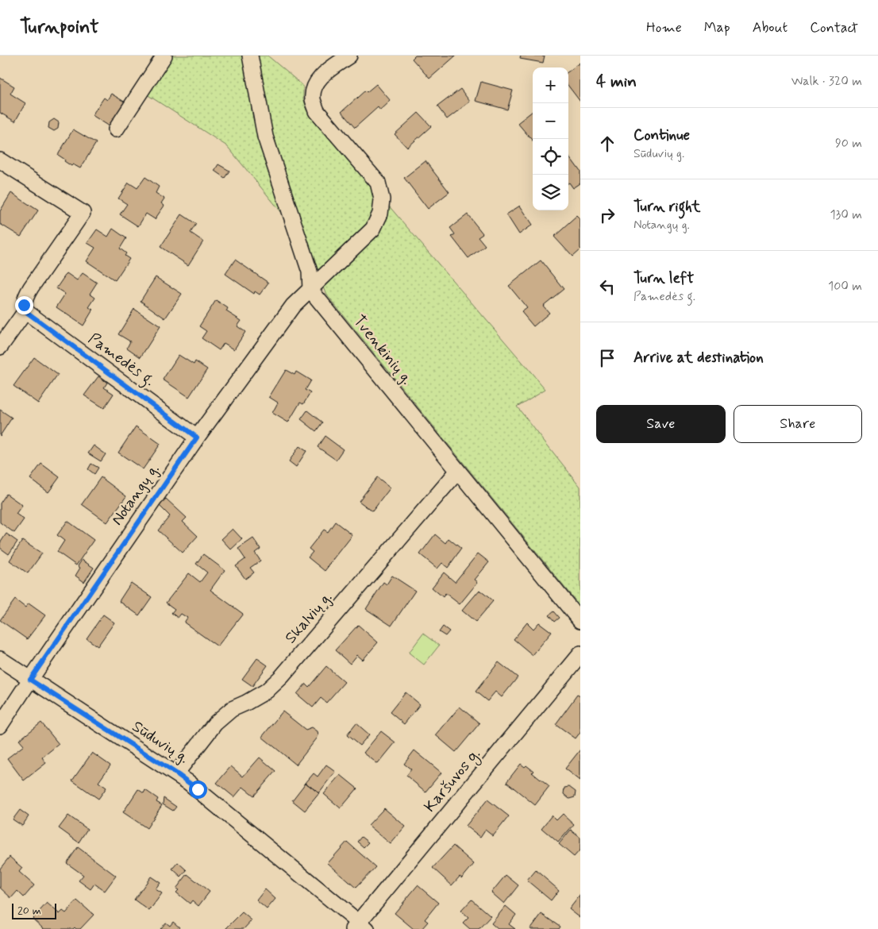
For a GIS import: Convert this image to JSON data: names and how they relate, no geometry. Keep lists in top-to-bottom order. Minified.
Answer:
{"streets":{"street":["Tvenkinių g.","Pamedės g.","Notangų g.","Skalvių g.","Sūduvių g.","Karšuvos g."]},"crossings":[["Tvenkinių g.","Notangų g."],["Tvenkinių g.","Skalvių g."],["Pamedės g.","Notangų g."],["Notangų g.","Sūduvių g."],["Skalvių g.","Sūduvių g."],["Sūduvių g.","Karšuvos g."]],"scale_bar":"20 m","page":{"header":"Turnpoint","nav":["Home","Map","About","Contact"],"heading":["4 min","Walk · 320 m"],"map_buttons":["+","−"],"list":[["Continue","Sūduvių g.","90 m"],["Turn right","Notangų g.","130 m"],["Turn left","Pamedės g.","100 m"],"Arrive at destination"],"buttons":["Save","Share"],"scale":"20 m"}}
